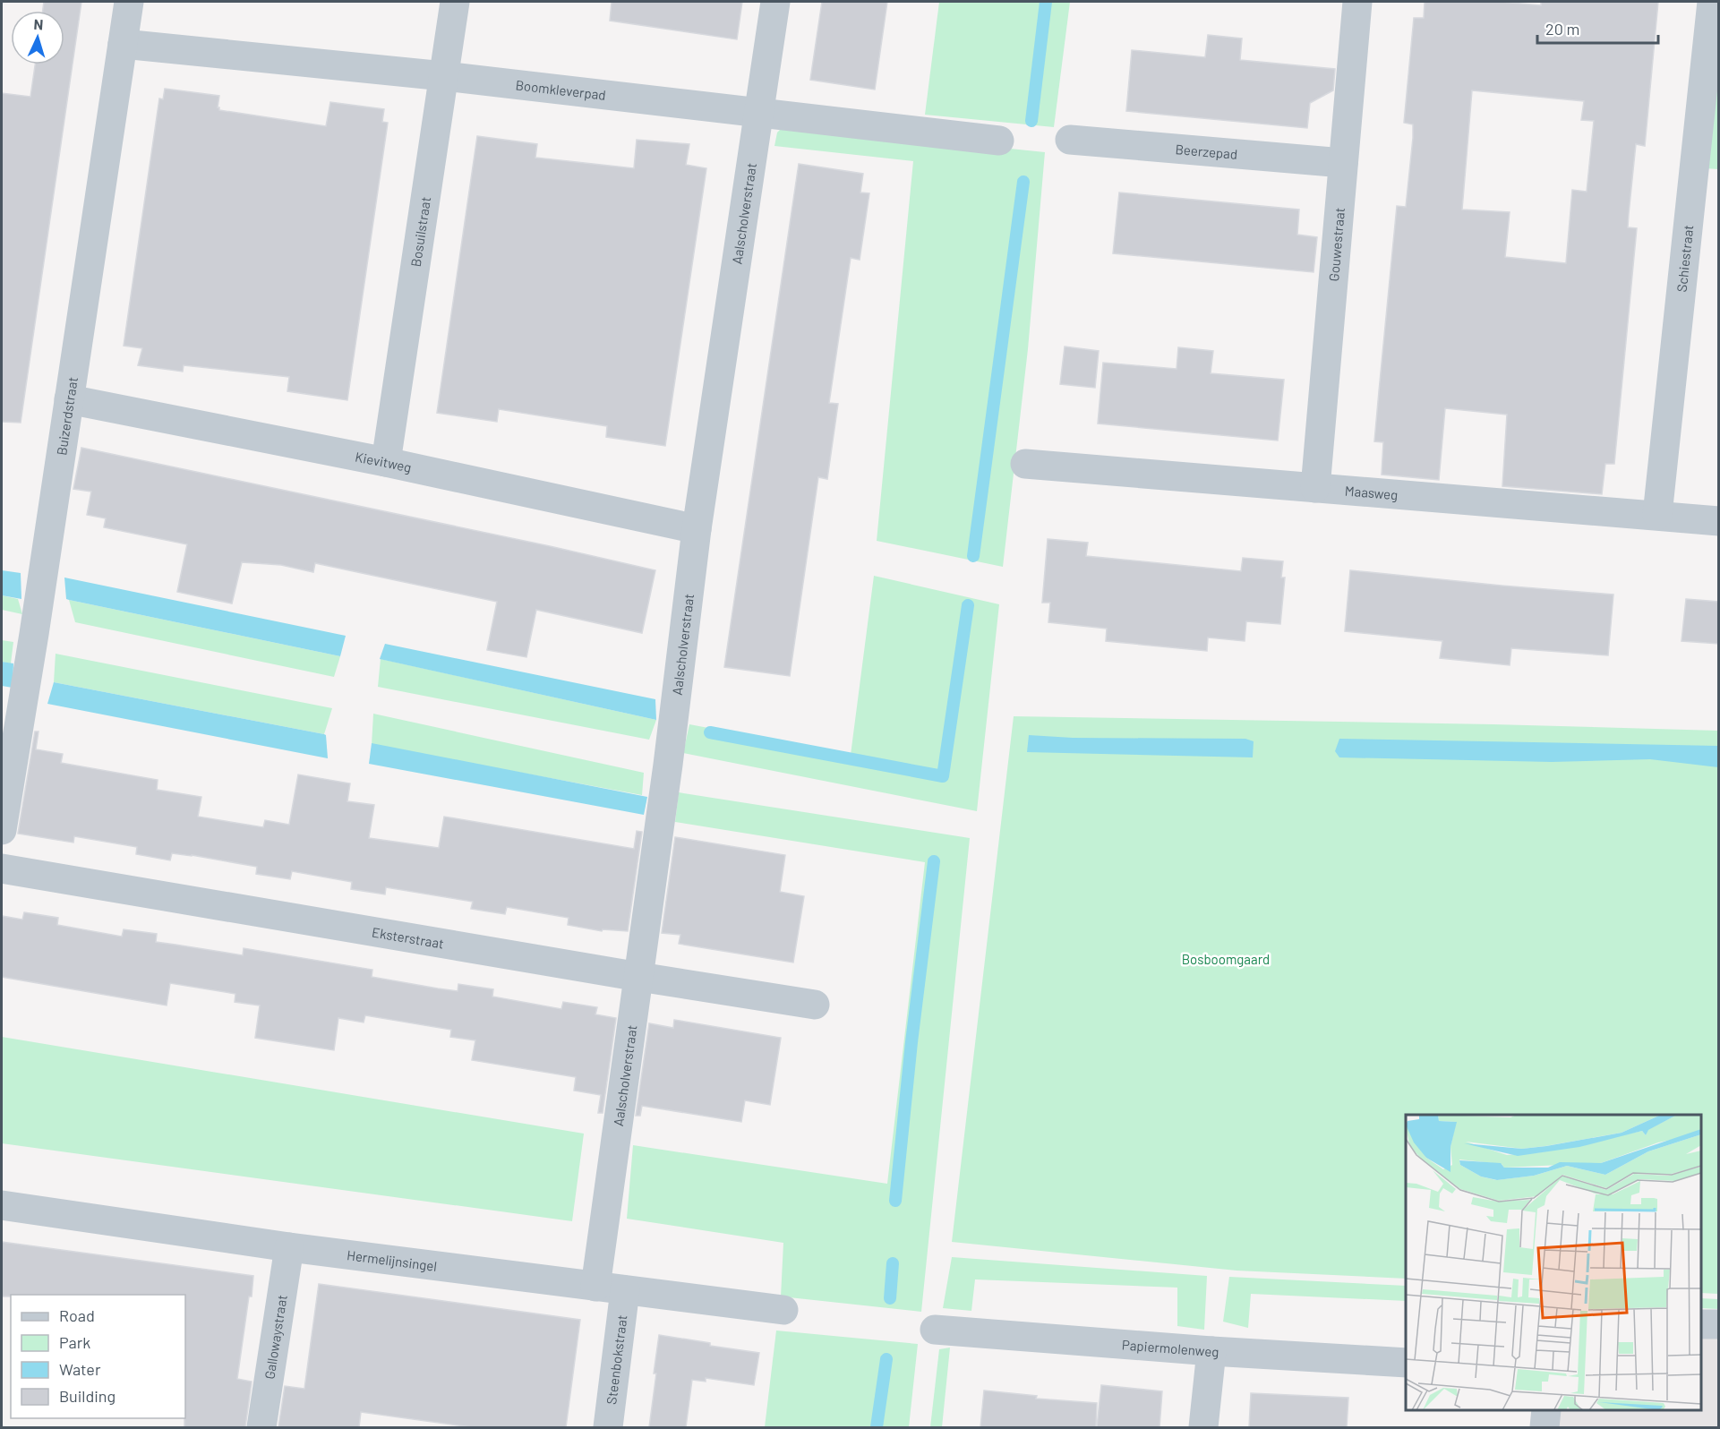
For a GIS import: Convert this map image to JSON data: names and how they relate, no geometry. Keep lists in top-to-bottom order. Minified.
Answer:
{"streets":{"street":["Boomkleverpad","Beerzepad","Aalscholverstraat","Bosuilstraat","Gouwestraat","Schiestraat","Buizerdstraat","Kievitweg","Maasweg","Eksterstraat","Hermelijnsingel","Gallowaystraat","Papiermolenweg","Steenbokstraat"]},"crossings":[["Boomkleverpad","Aalscholverstraat"],["Boomkleverpad","Bosuilstraat"],["Boomkleverpad","Buizerdstraat"],["Beerzepad","Gouwestraat"],["Aalscholverstraat","Kievitweg"],["Aalscholverstraat","Eksterstraat"],["Aalscholverstraat","Hermelijnsingel"],["Bosuilstraat","Kievitweg"],["Gouwestraat","Maasweg"],["Schiestraat","Maasweg"],["Buizerdstraat","Kievitweg"],["Hermelijnsingel","Gallowaystraat"],["Hermelijnsingel","Steenbokstraat"]],"parks":["Bosboomgaard"],"legend":["Road","Park","Water","Building"],"scale_bar":"20 m","north":"top"}
